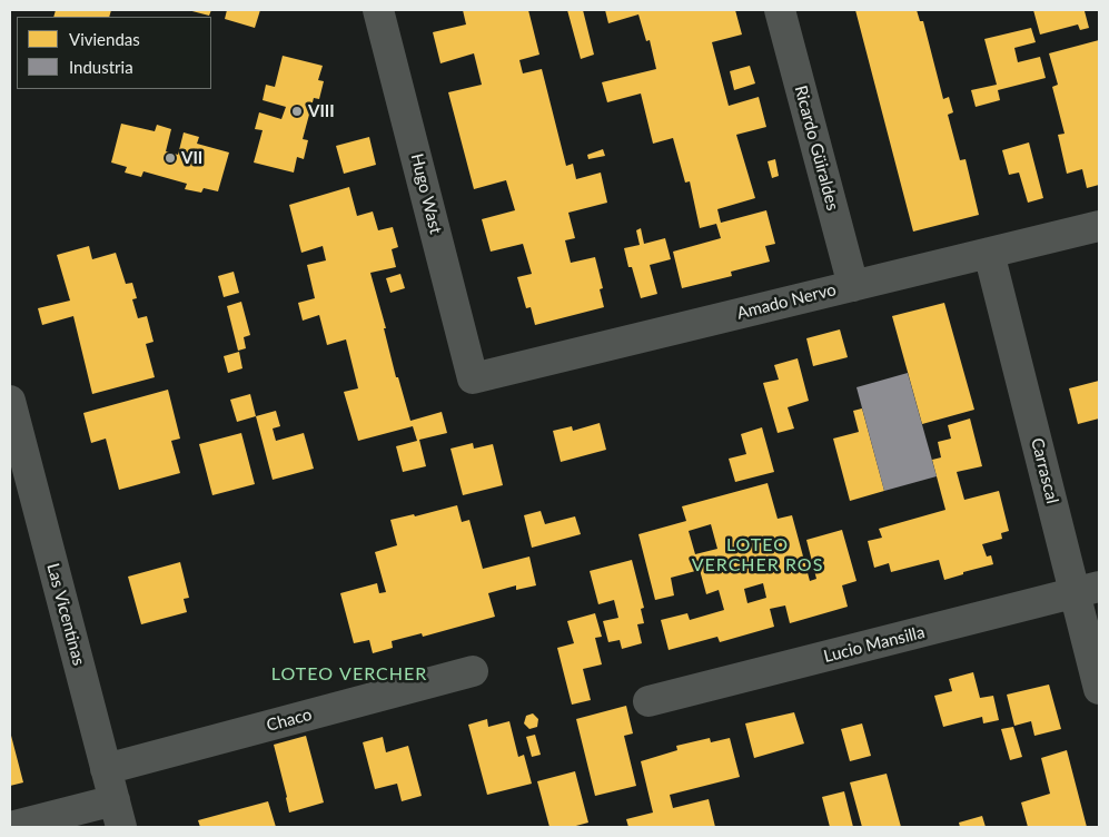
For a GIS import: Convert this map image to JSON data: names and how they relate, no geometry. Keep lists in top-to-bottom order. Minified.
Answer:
{"streets":{"street":["Ricardo Güiraldes","Hugo Wast","Amado Nervo","Carrascal","Las Vicentinas","Lucio Mansilla","Chaco"]},"crossings":[["Ricardo Güiraldes","Amado Nervo"],["Hugo Wast","Amado Nervo"],["Amado Nervo","Carrascal"],["Carrascal","Lucio Mansilla"],["Las Vicentinas","Chaco"]],"districts":["LOTEO VERCHER ROS","LOTEO VERCHER"],"places":["VIII","VII"],"legend":["Viviendas","Industria"]}
